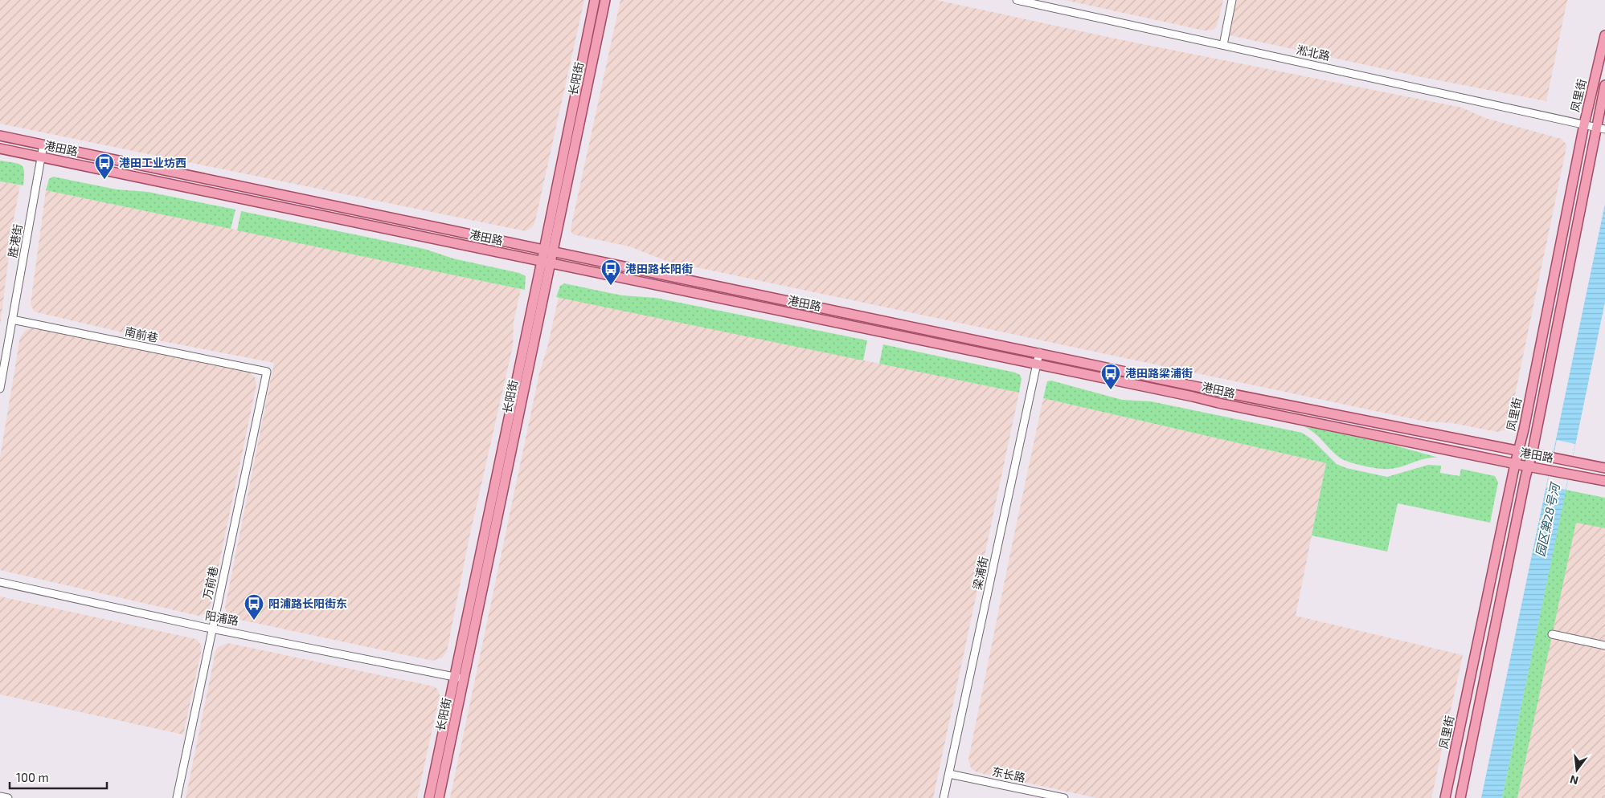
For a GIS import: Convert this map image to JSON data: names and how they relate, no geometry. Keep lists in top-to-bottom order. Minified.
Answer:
{"streets":{"main road":["长阳街","凤里街","港田路"],"street":["淞北路","胜港街","南前巷","梁浦街","万前巷","阳浦路","东长路"]},"crossings":[["淞北路","凤里街"],["长阳街","港田路"],["长阳街","阳浦路"],["凤里街","港田路"],["港田路","胜港街"],["港田路","梁浦街"],["胜港街","南前巷"],["南前巷","万前巷"],["梁浦街","东长路"],["万前巷","阳浦路"]],"water":["园区第28号河"],"places":{"bus stop":["港田工业坊西","港田路长阳街","港田路梁浦街","阳浦路长阳街东"]},"scale_bar":"100 m","north":"bottom"}
